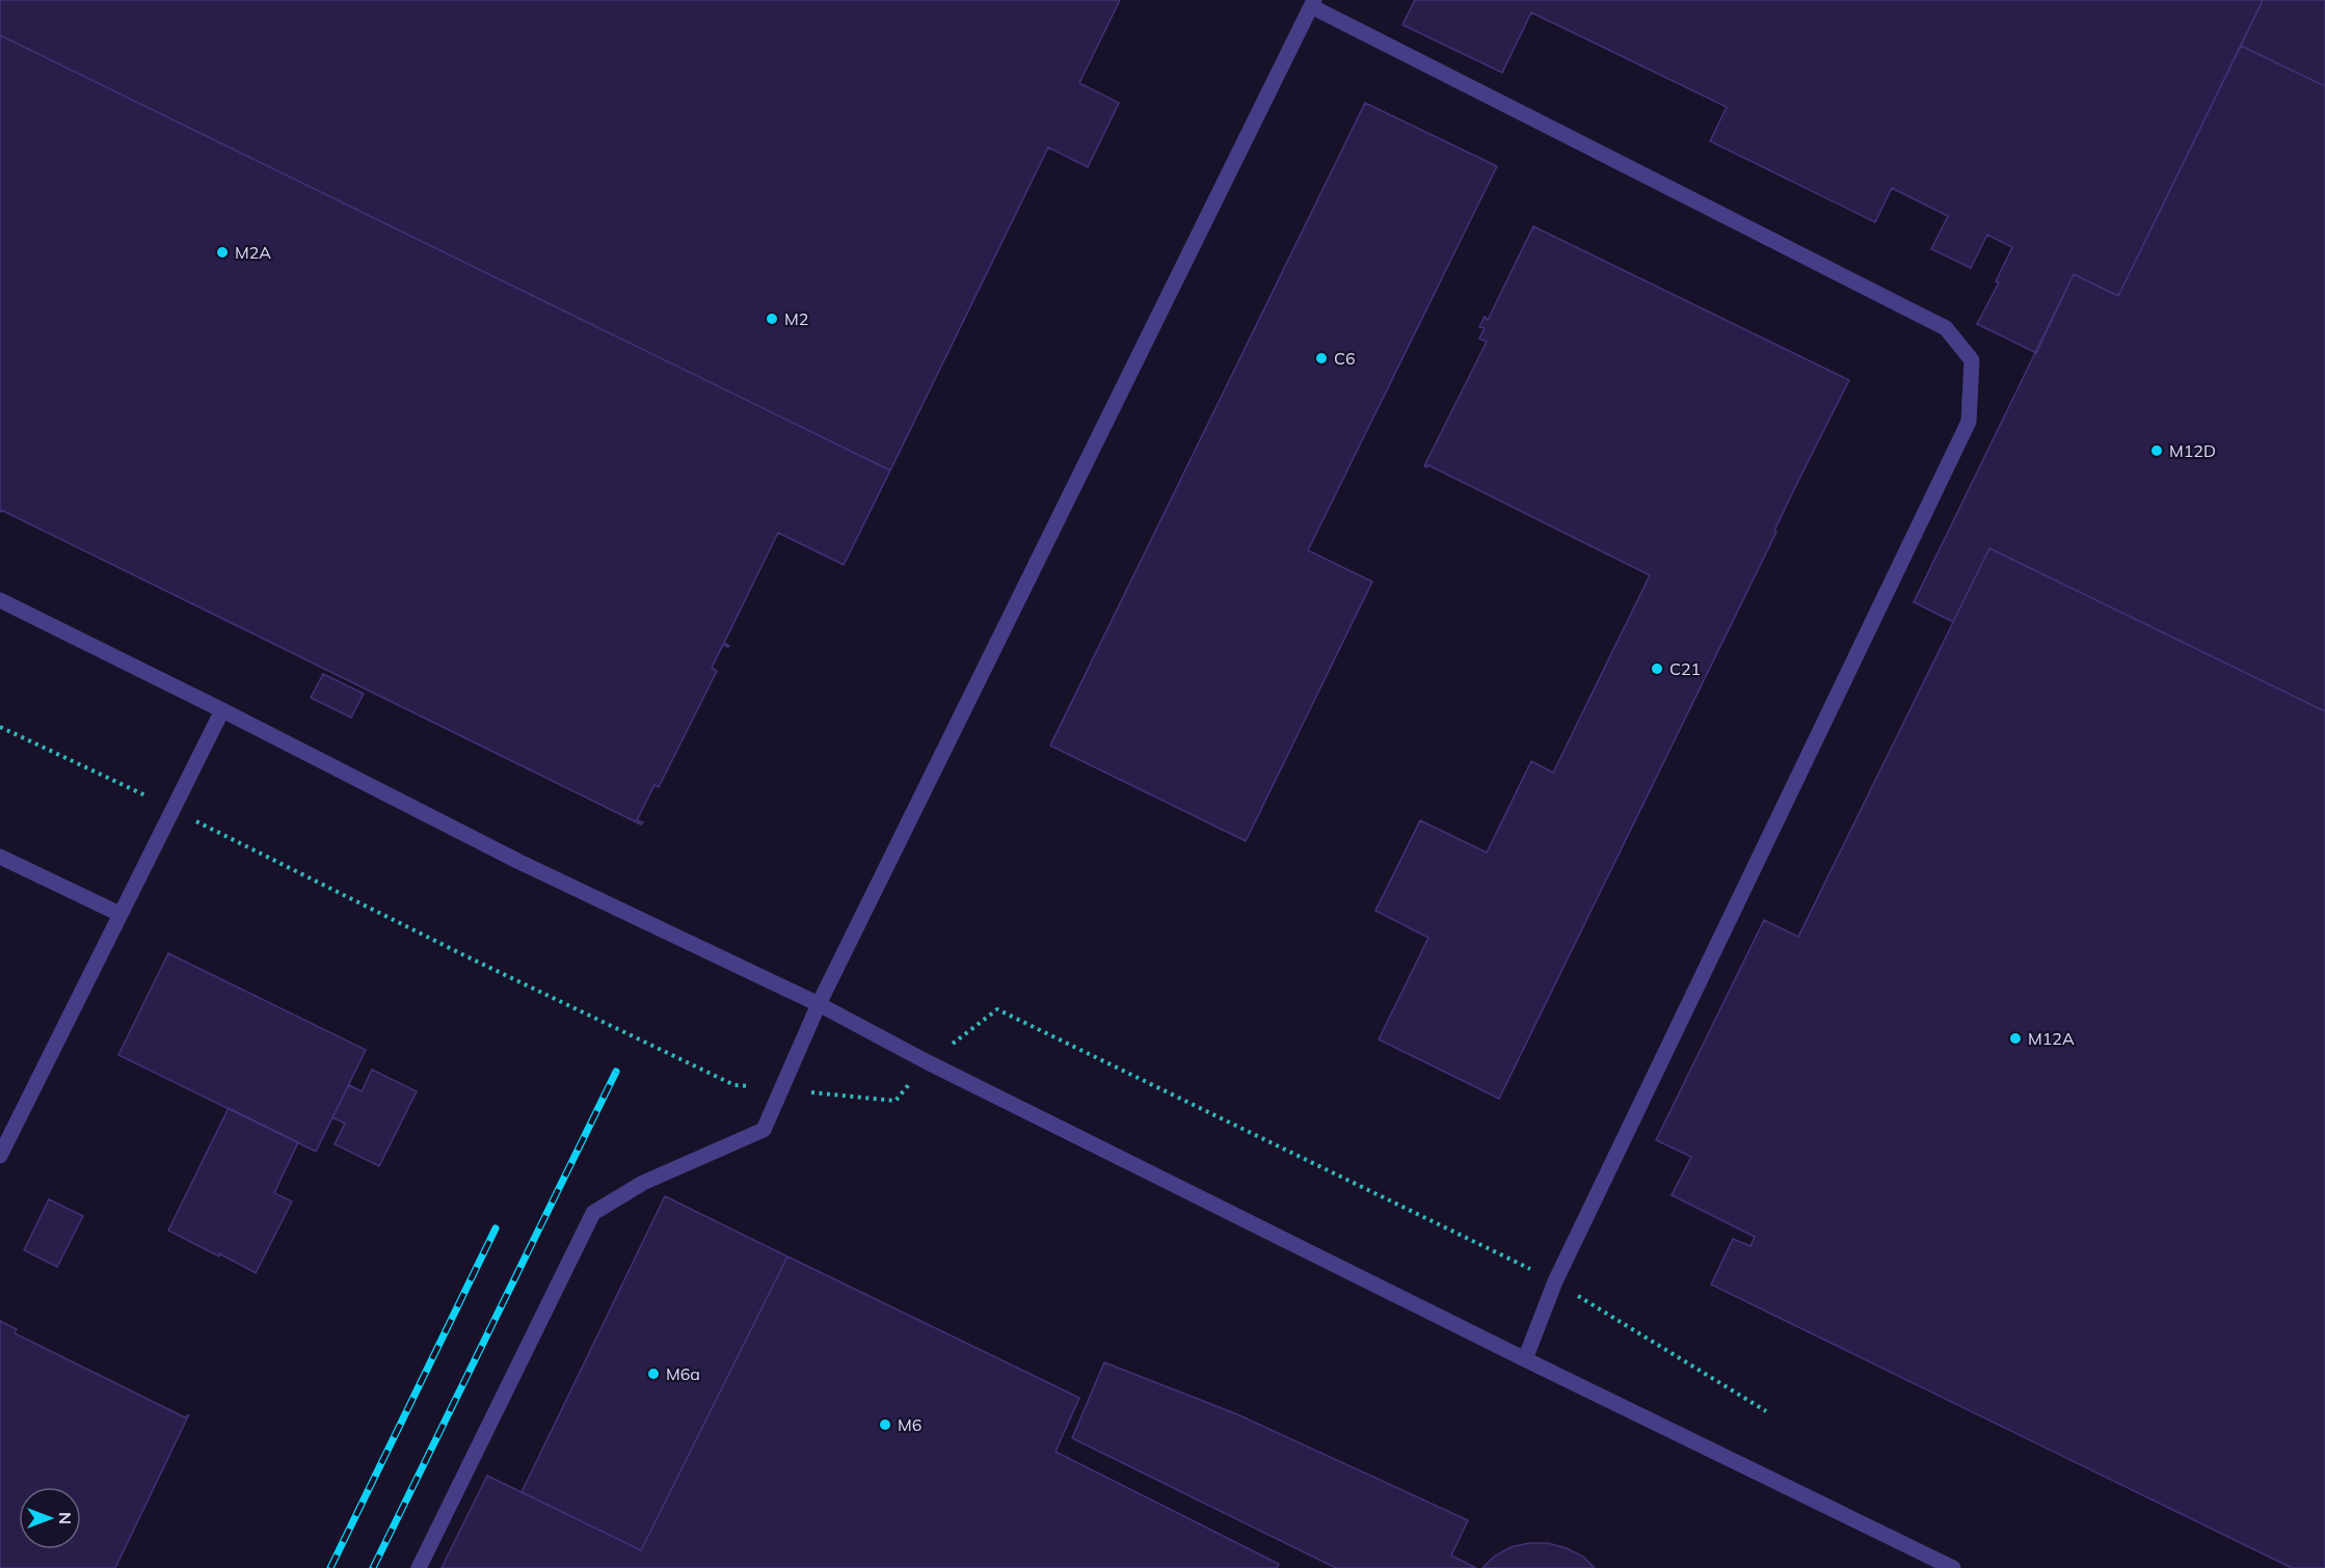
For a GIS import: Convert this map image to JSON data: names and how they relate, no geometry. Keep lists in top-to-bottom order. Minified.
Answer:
{"places":["M2A","M2","C6","M12D","C21","M12A","M6a","M6"],"north":"right"}
